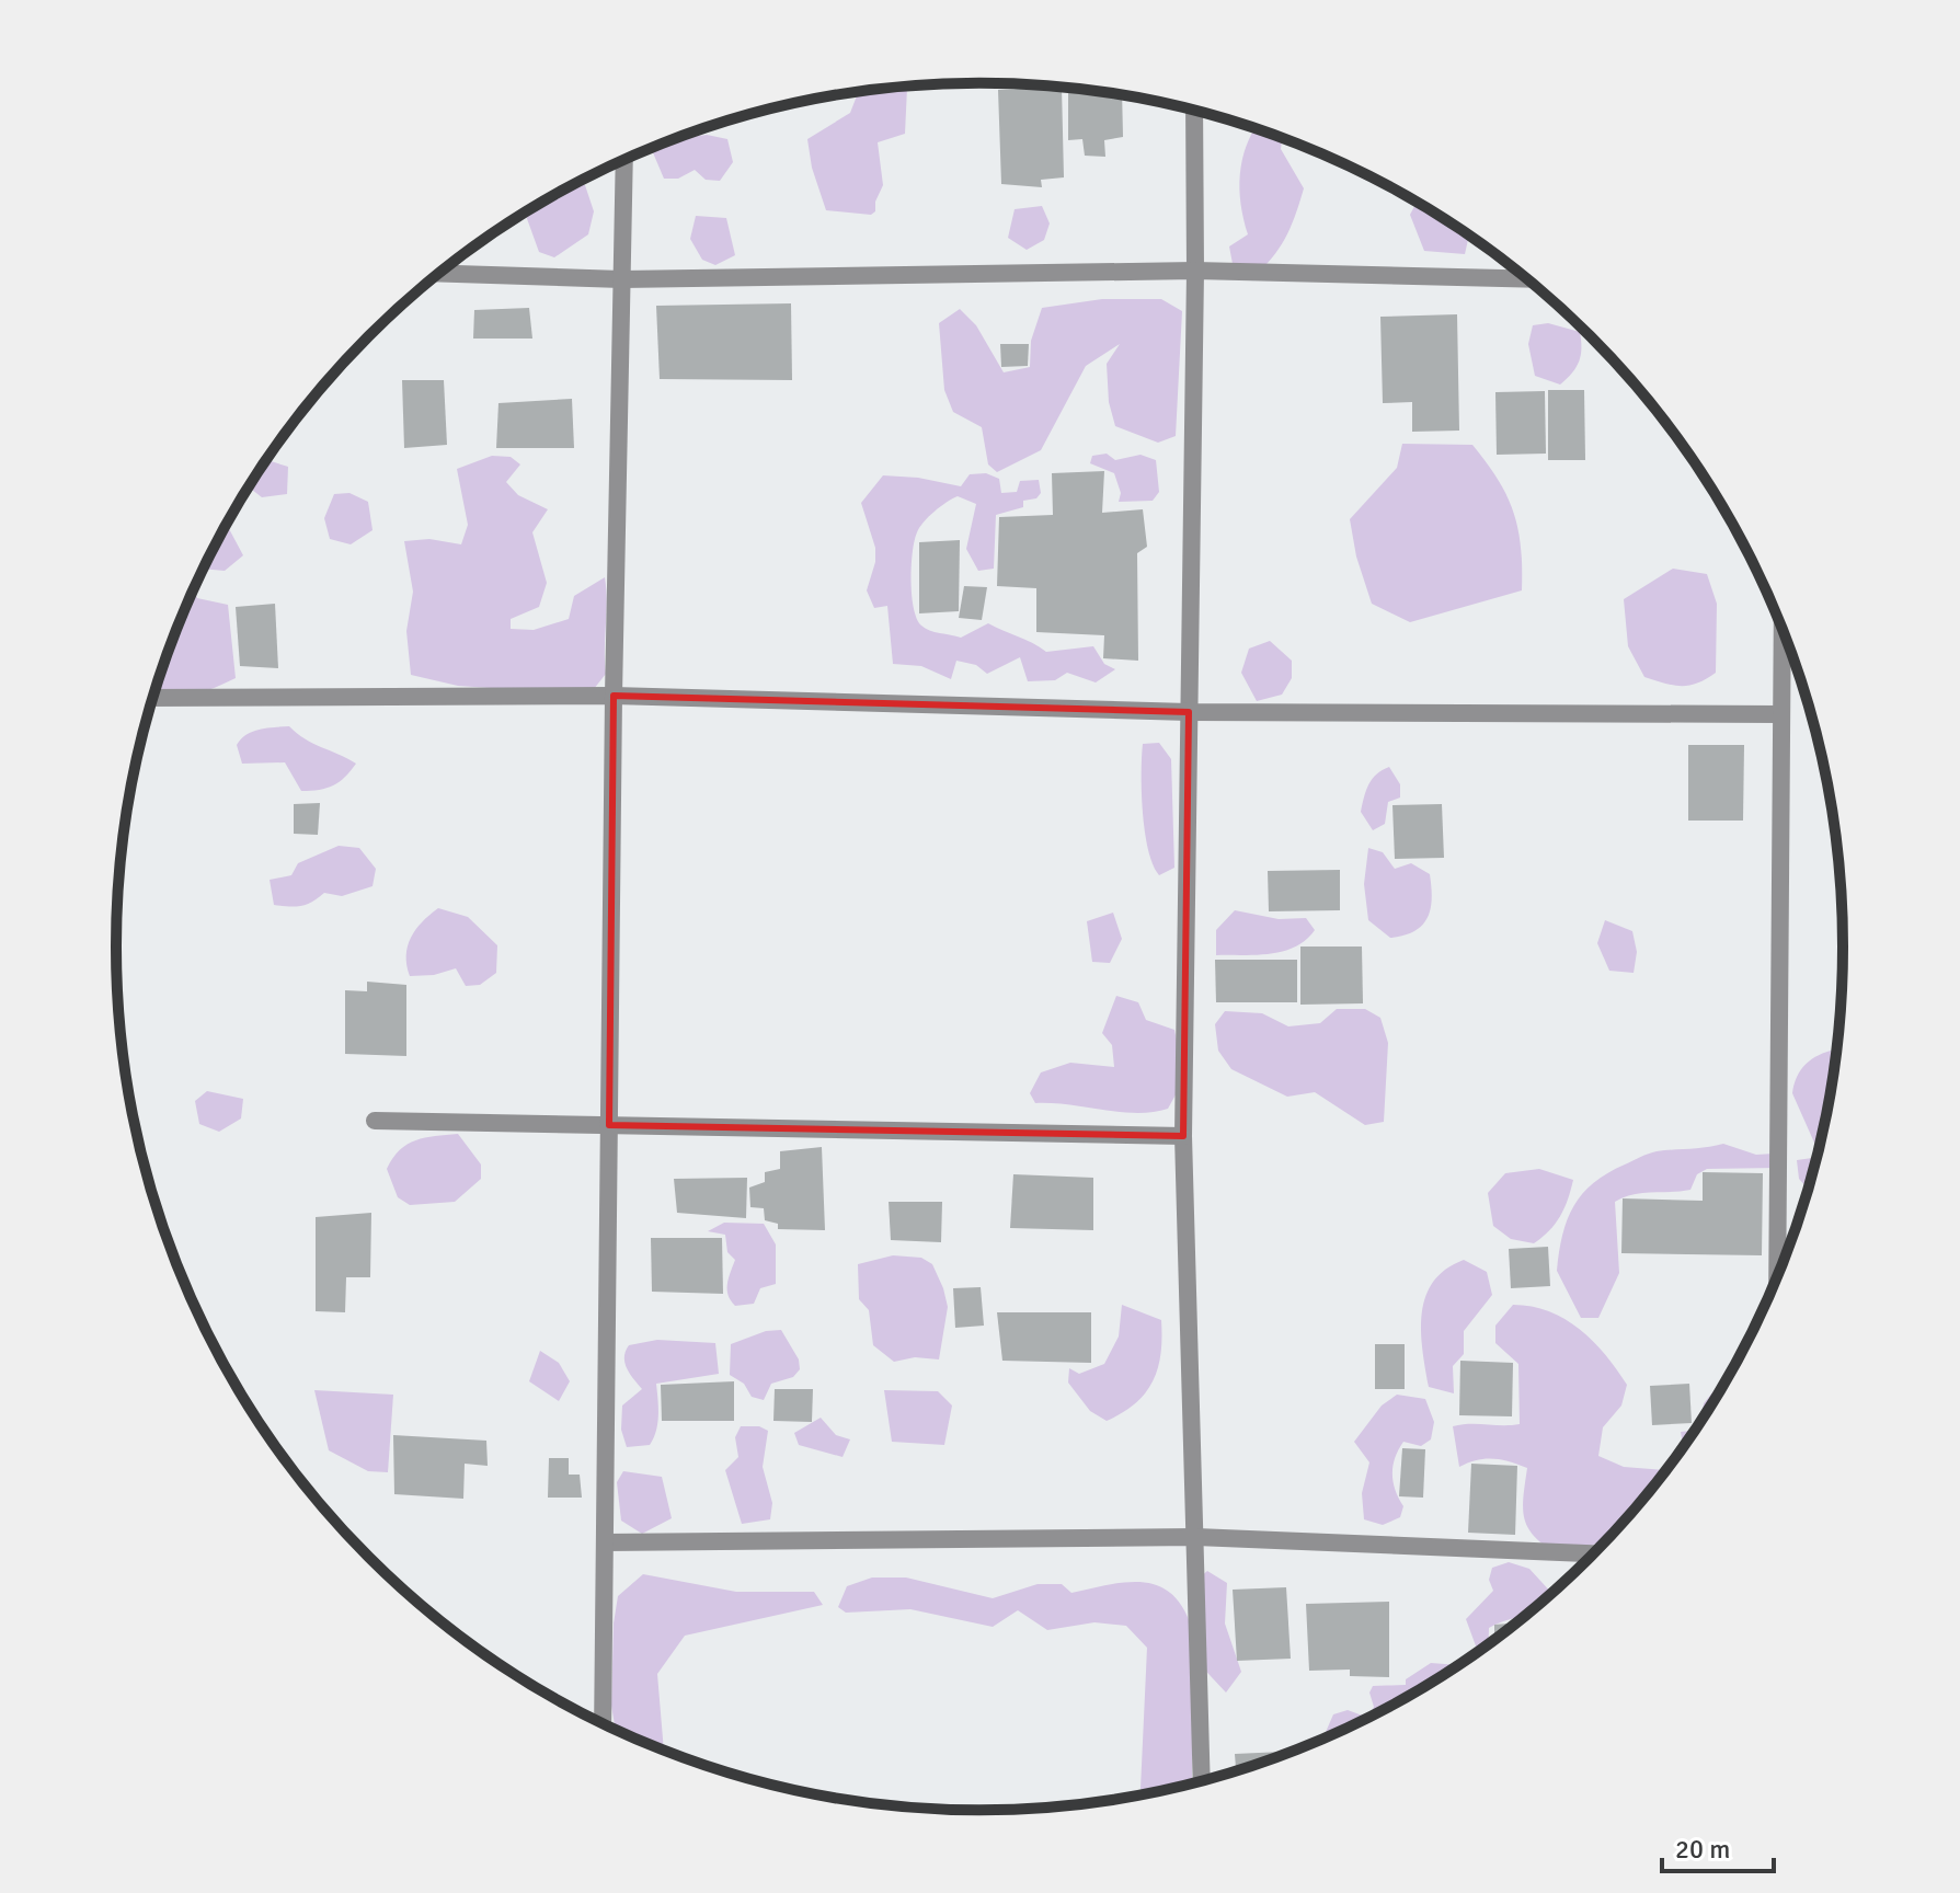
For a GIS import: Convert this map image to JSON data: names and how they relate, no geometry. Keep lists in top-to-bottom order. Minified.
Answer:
{"scale_bar":"20 m"}
